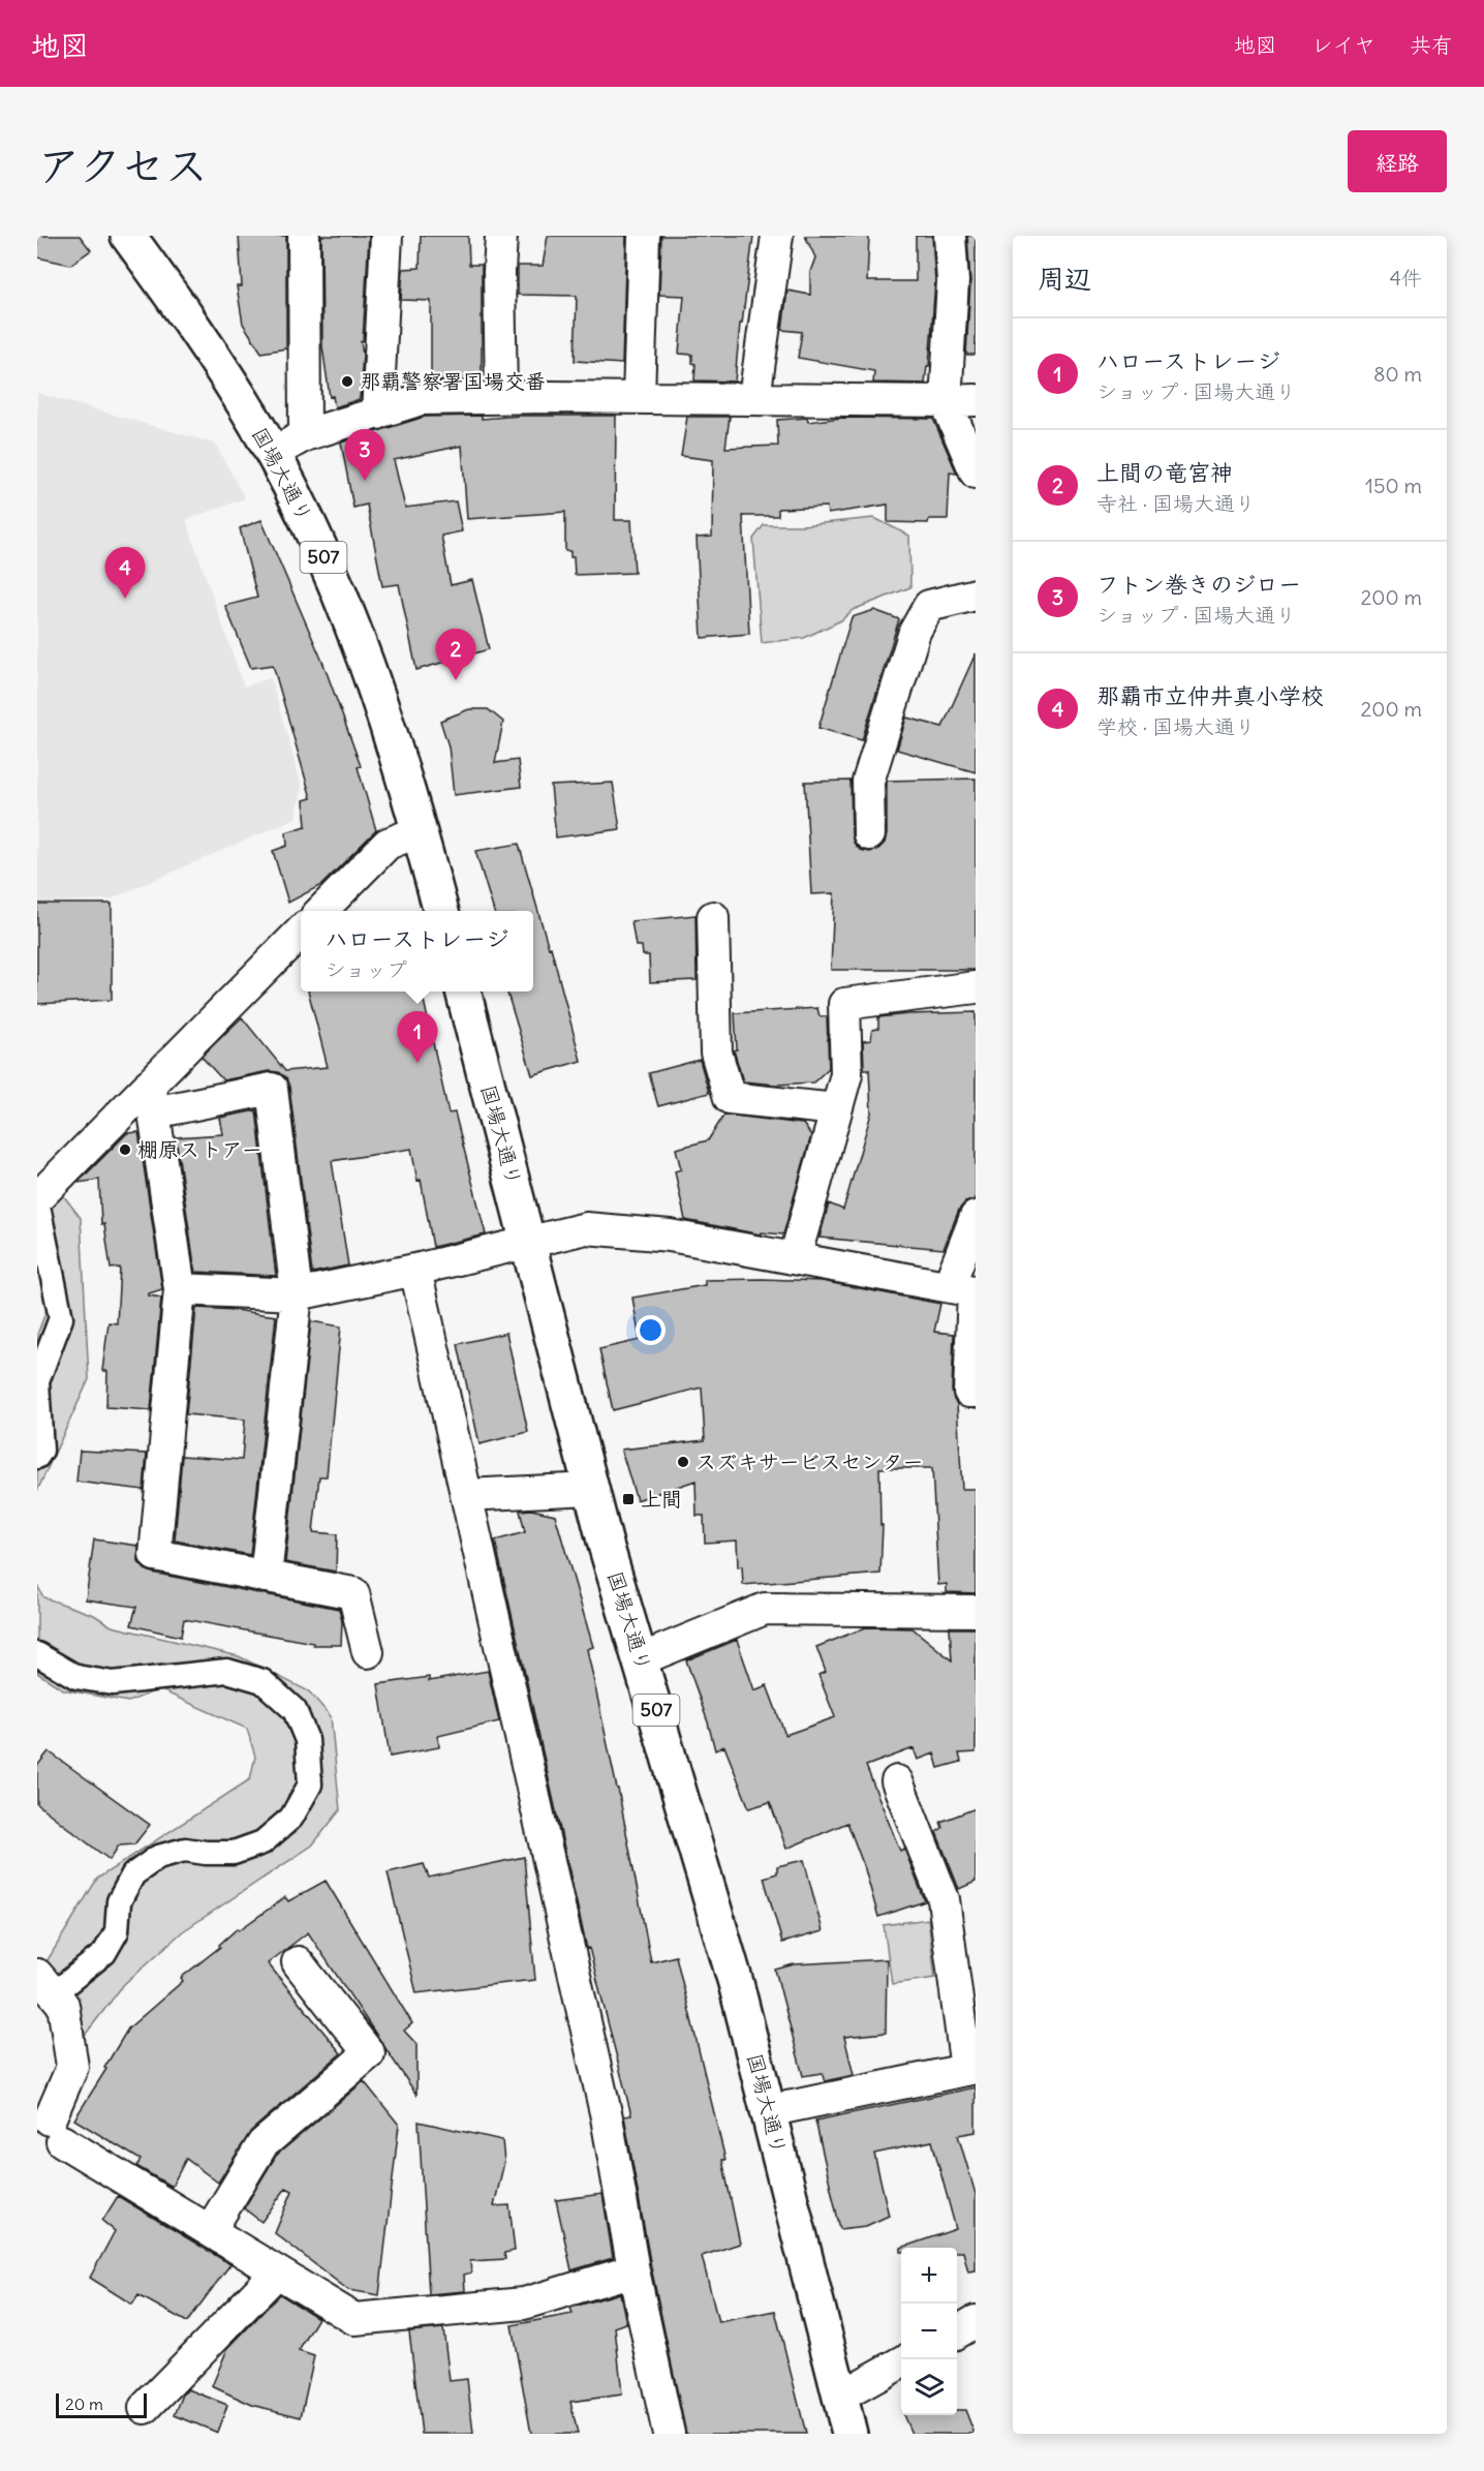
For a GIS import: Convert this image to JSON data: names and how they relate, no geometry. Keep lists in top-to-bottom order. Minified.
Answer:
{"streets":{"highway":["国場大通り","507"]},"places":{"other":["那覇警察署国場交番","棚原ストアー","スズキサービスセンター"],"transit":["上間"]},"scale_bar":"20 m","page":{"header":"地図","nav":["地図","レイヤ","共有"],"title":"アクセス","buttons":"経路","heading":["周辺","4件"],"list":[{"mark":"1","name":"ハローストレージ","note":"ショップ · 国場大通り","value":"80 m"},{"mark":"2","name":"上間の竜宮神","note":"寺社 · 国場大通り","value":"150 m"},{"mark":"3","name":"フトン巻きのジロー","note":"ショップ · 国場大通り","value":"200 m"},{"mark":"4","name":"那覇市立仲井真小学校","note":"学校 · 国場大通り","value":"200 m"}],"pins":["3","4","2","1"],"popup":["ハローストレージ","ショップ"],"map_buttons":["+","−"],"scale":"20 m"}}
